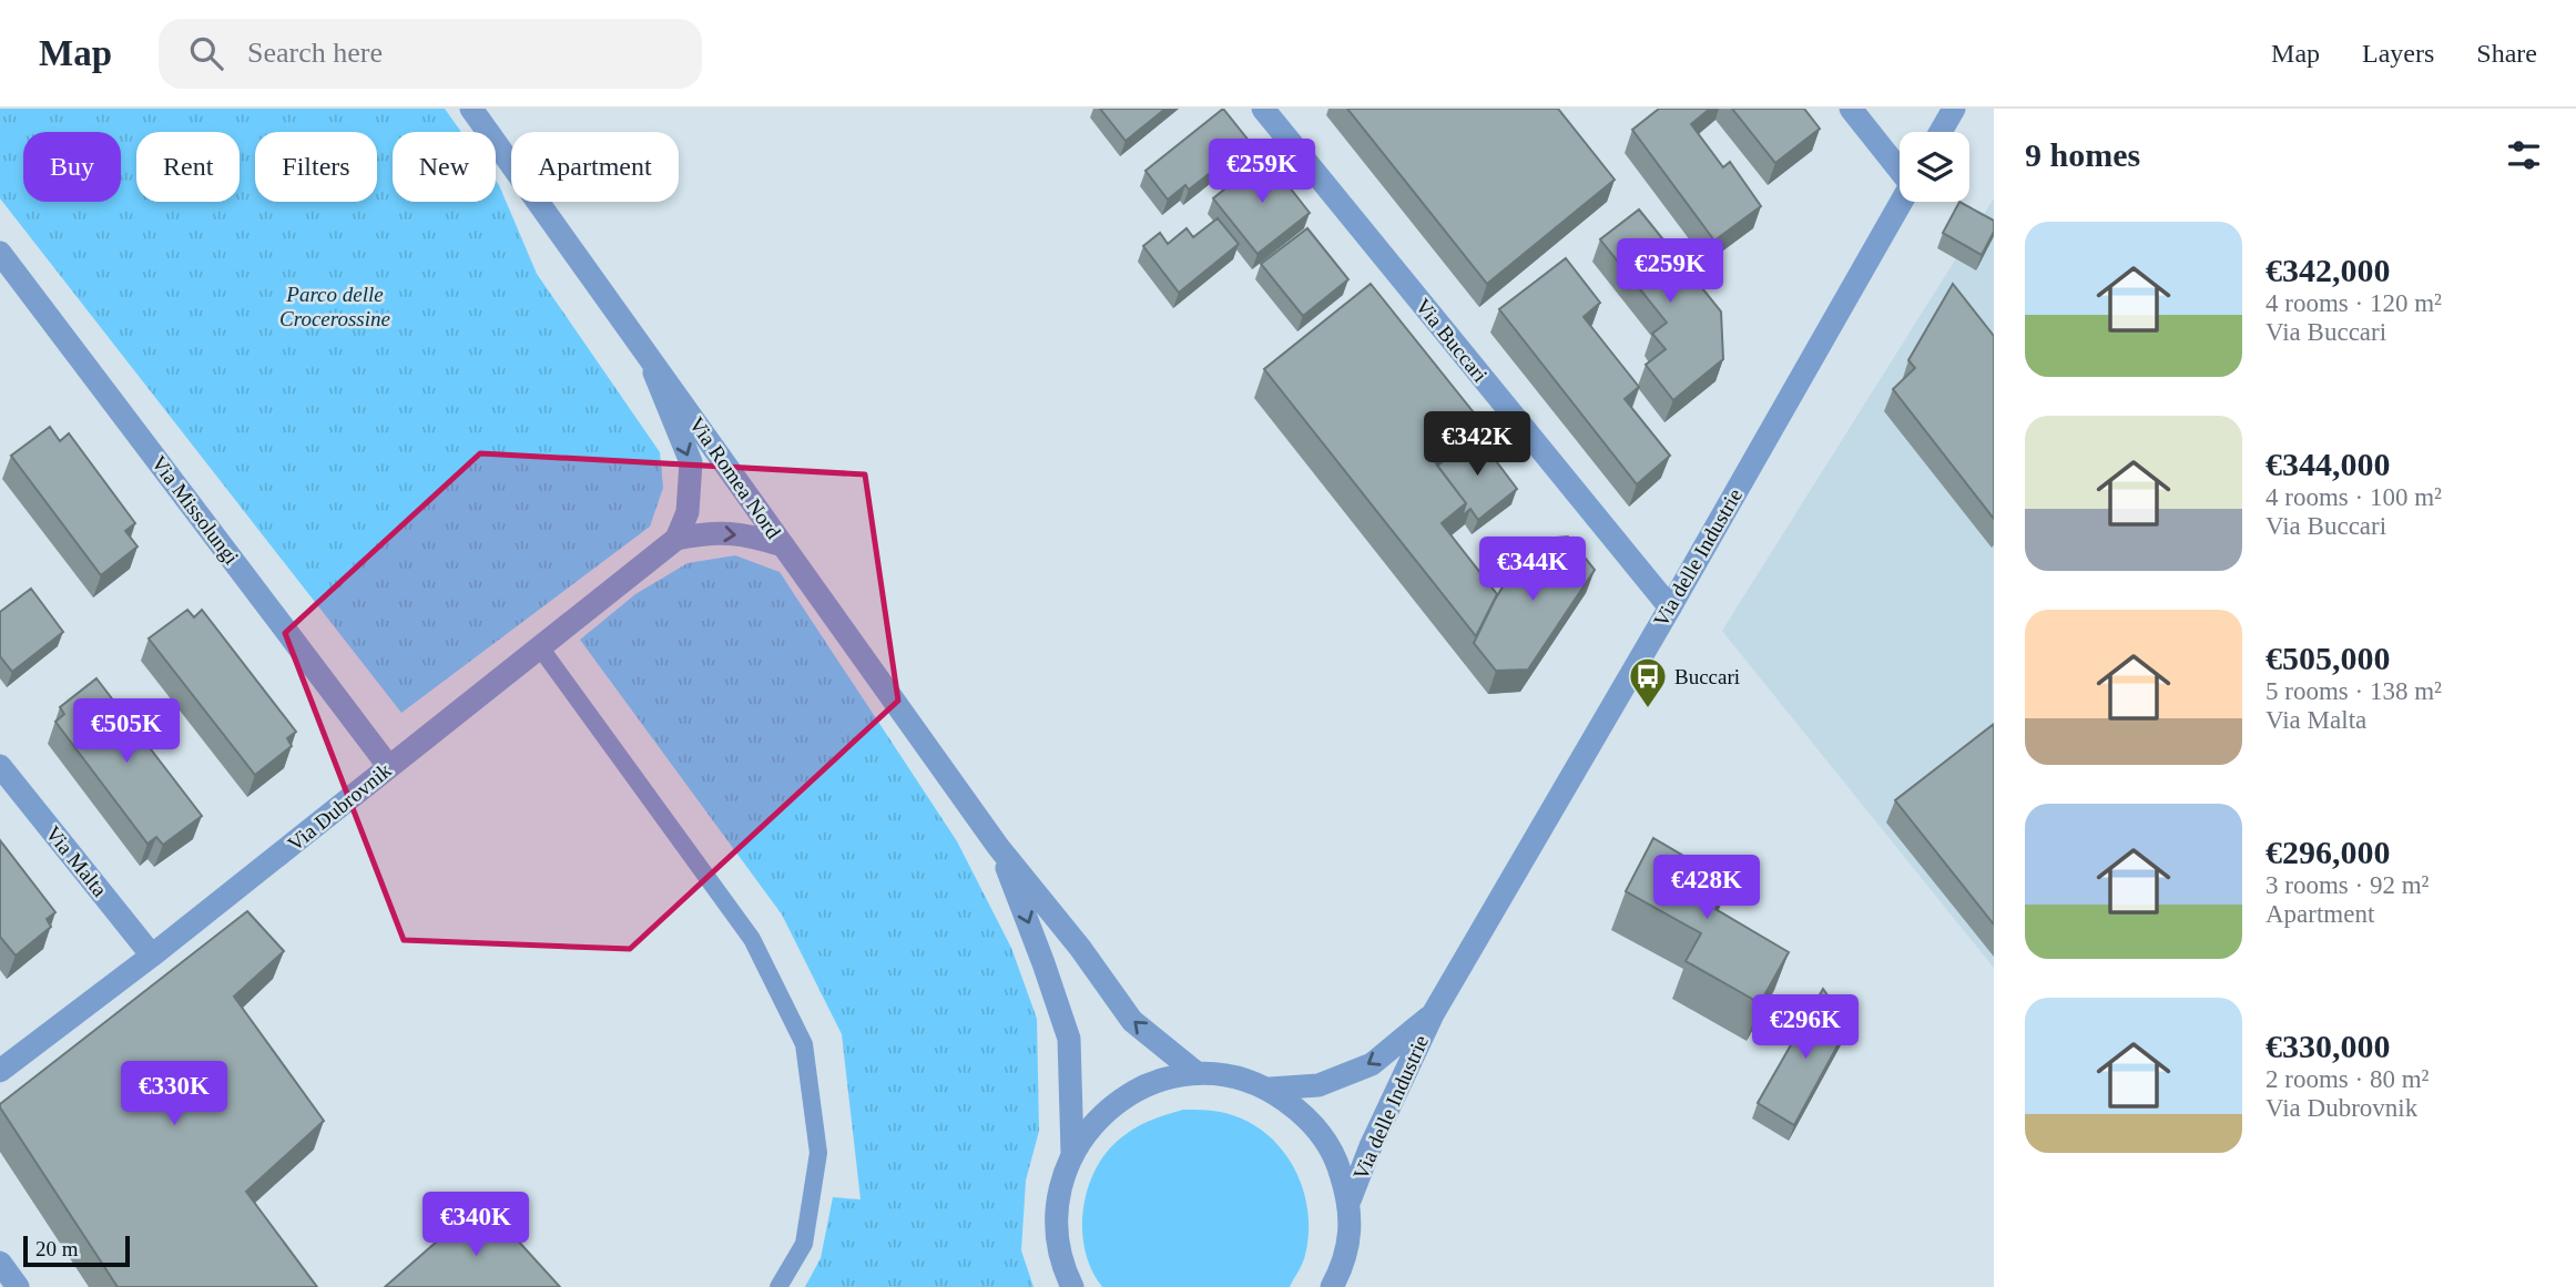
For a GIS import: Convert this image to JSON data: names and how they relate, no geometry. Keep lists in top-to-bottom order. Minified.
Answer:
{"streets":{"street":["Via Buccari","Via Romea Nord","Via Missolungi","Via delle Industrie","Via Dubrovnik","Via Malta"]},"crossings":[["Via Buccari","Via delle Industrie"],["Via Romea Nord","Via Dubrovnik"],["Via Missolungi","Via Dubrovnik"],["Via Dubrovnik","Via Malta"]],"parks":["Parco delle Crocerossine"],"places":{"bus stop":["Buccari"]},"scale_bar":"20 m","page":{"header":"Map","search":"Search here","nav":["Map","Layers","Share"],"heading":"9 homes","chip":["Buy","Rent","Filters","New","Apartment"],"price":["€259K","€259K","€342K","€344K","€505K","€428K","€296K","€330K","€340K"],"list":[{"name":"€342,000","note":"4 rooms · 120 m² · Via Buccari"},{"name":"€344,000","note":"4 rooms · 100 m² · Via Buccari"},{"name":"€505,000","note":"5 rooms · 138 m² · Via Malta"},{"name":"€296,000","note":"3 rooms · 92 m² · Apartment"},{"name":"€330,000","note":"2 rooms · 80 m² · Via Dubrovnik"}],"scale":"20 m"}}
